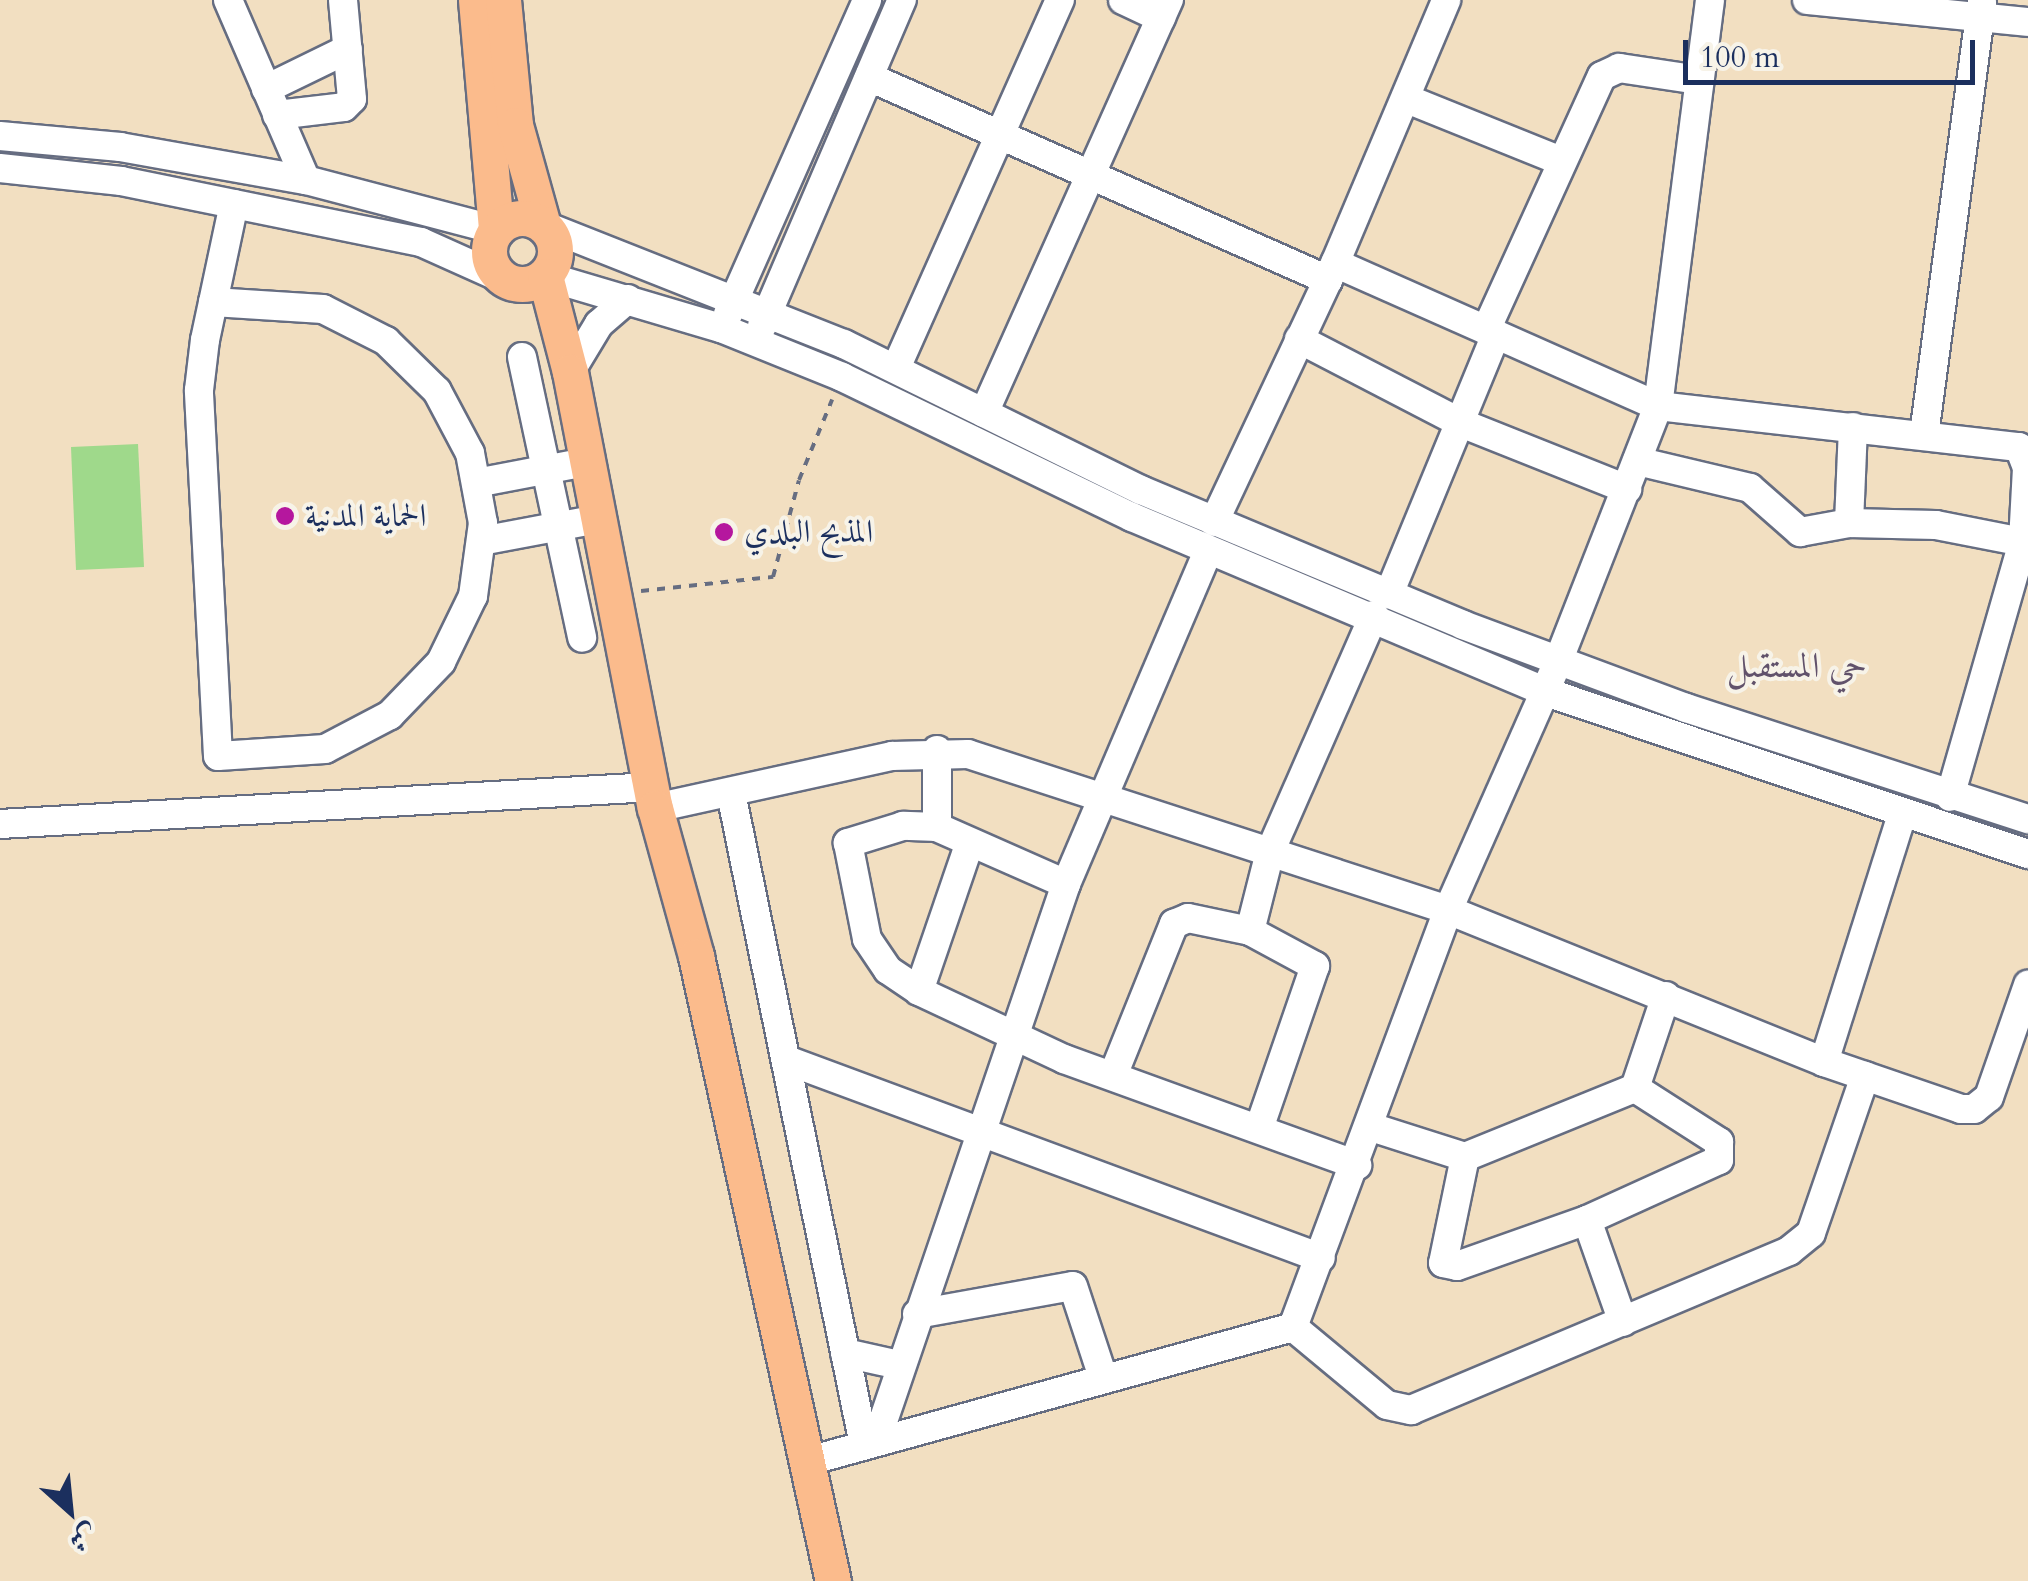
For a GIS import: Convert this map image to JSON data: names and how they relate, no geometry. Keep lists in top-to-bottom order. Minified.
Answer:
{"districts":["حي المستقبل"],"places":["الحماية المدنية","المذبح البلدي"],"scale_bar":"100 m","north":"bottom right"}
